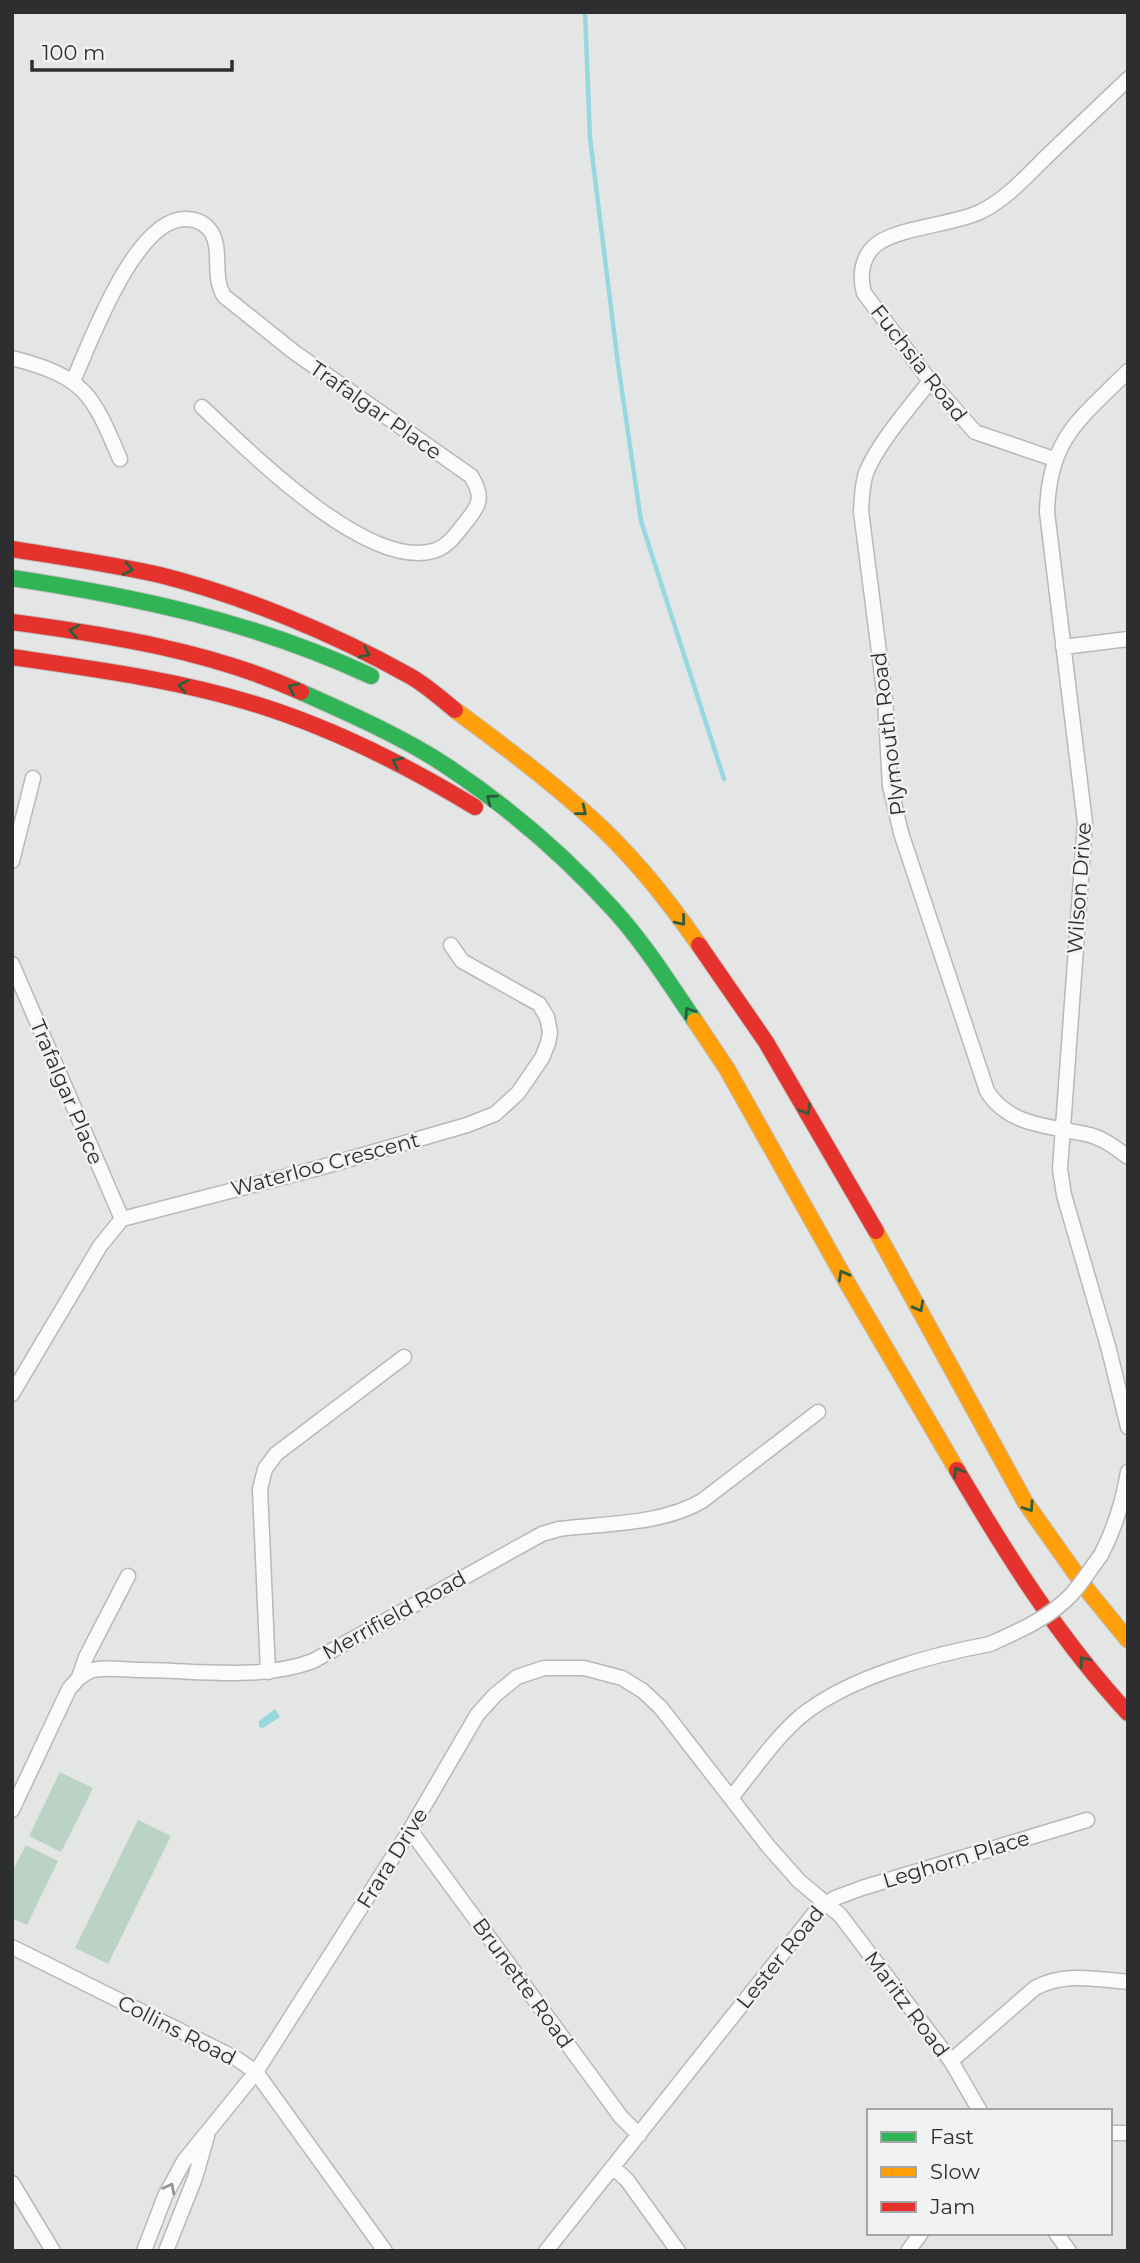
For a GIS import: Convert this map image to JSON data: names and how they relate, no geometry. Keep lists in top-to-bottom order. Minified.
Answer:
{"streets":{"street":["Fuchsia Road","Trafalgar Place","Plymouth Road","Wilson Drive","Waterloo Crescent","Merrifield Road","Frara Drive","Leghorn Place","Lester Road","Brunette Road","Maritz Road","Collins Road"]},"crossings":[["Fuchsia Road","Plymouth Road"],["Fuchsia Road","Wilson Drive"],["Trafalgar Place","Waterloo Crescent"],["Plymouth Road","Wilson Drive"],["Frara Drive","Lester Road"],["Frara Drive","Brunette Road"],["Frara Drive","Collins Road"],["Leghorn Place","Lester Road"],["Leghorn Place","Maritz Road"],["Lester Road","Brunette Road"],["Lester Road","Maritz Road"]],"legend":["Fast","Slow","Jam"],"scale_bar":"100 m"}
